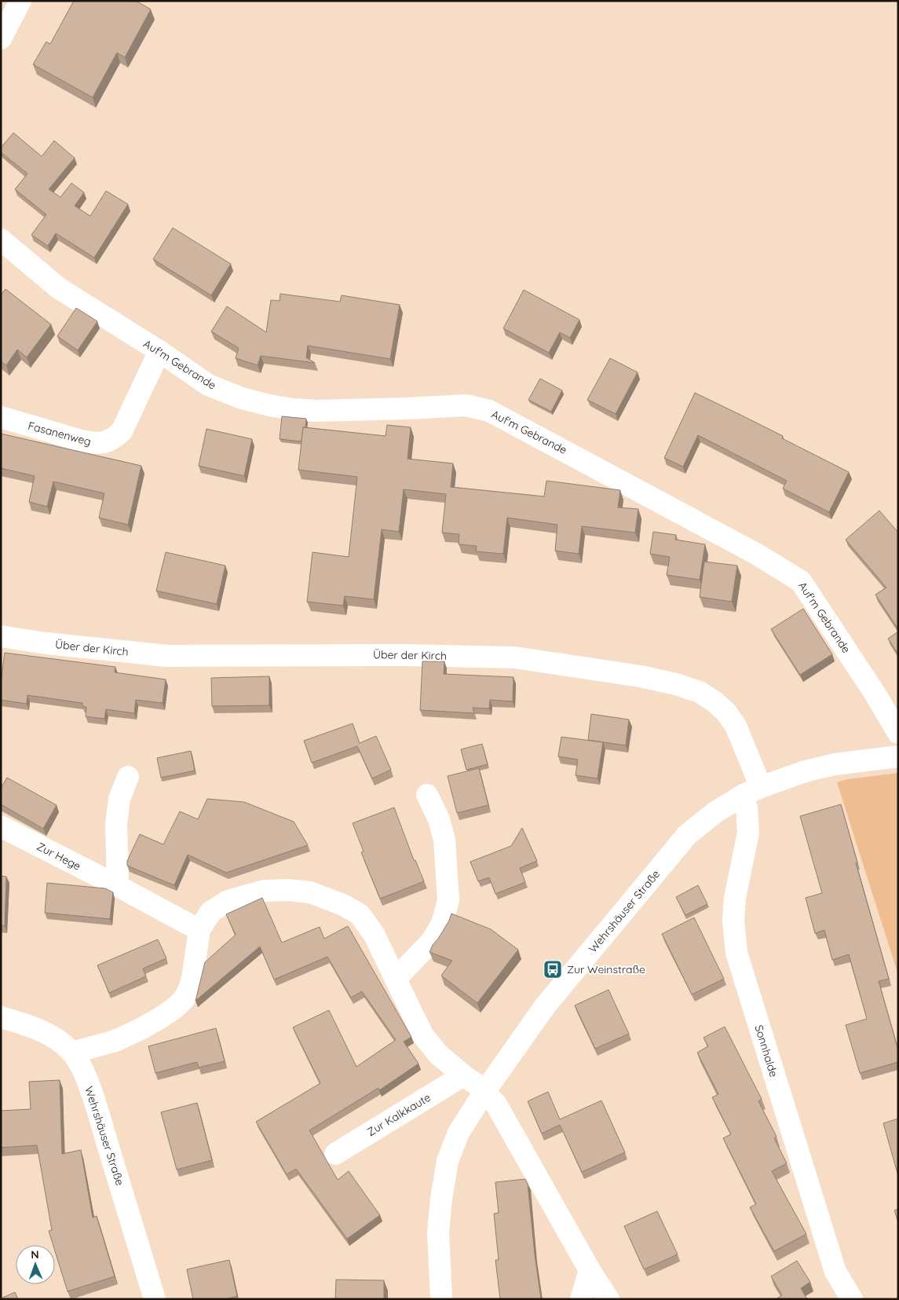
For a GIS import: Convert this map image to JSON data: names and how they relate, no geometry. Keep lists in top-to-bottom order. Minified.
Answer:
{"streets":{"street":["Auf'm Gebrande","Fasanenweg","Über der Kirch","Zur Hege","Wehrshäuser Straße","Sonnhalde","Zur Kalkkaute"]},"crossings":[["Auf'm Gebrande","Fasanenweg"],["Über der Kirch","Wehrshäuser Straße"],["Über der Kirch","Sonnhalde"],["Wehrshäuser Straße","Sonnhalde"]],"places":{"bus stop":["Zur Weinstraße"]},"north":"top"}
